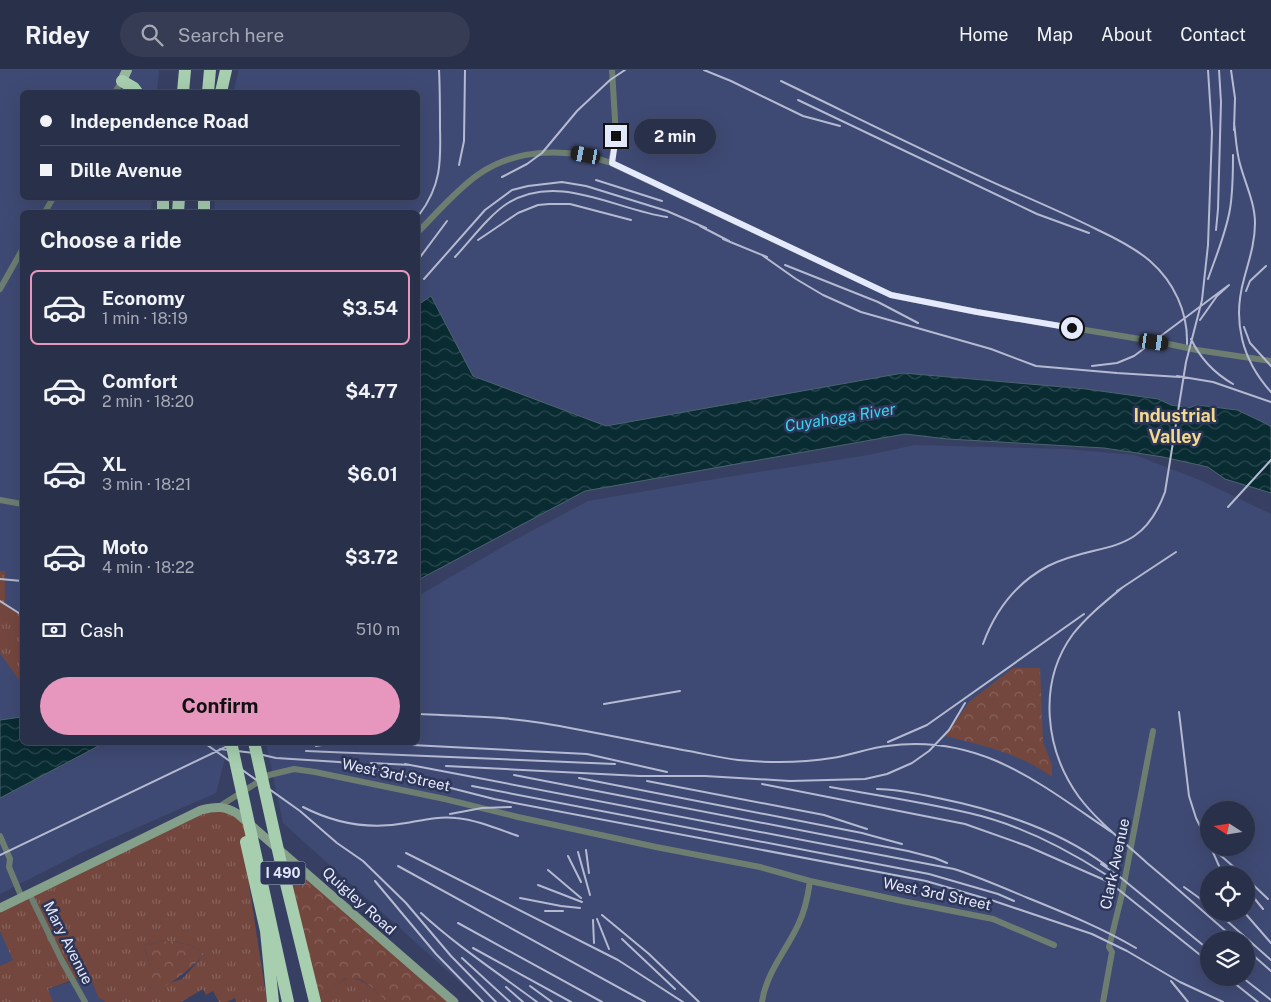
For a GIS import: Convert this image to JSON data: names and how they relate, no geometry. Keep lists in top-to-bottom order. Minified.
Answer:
{"streets":{"highway":["I 490"],"street":["West 3rd Street","Clark Avenue","Quigley Road","Mary Avenue"]},"crossings":[["West 3rd Street","Quigley Road"],["West 3rd Street","Mary Avenue"]],"districts":["Industrial Valley"],"water":["Cuyahoga River"],"north":"left","page":{"header":"Ridey","search":"Search here","nav":["Home","Map","About","Contact"],"banner":["Independence Road","Dille Avenue"],"bubble":"2 min","heading":"Choose a ride","list":[{"name":"Economy","note":"1 min · 18:19","value":"$3.54"},{"name":"Comfort","note":"2 min · 18:20","value":"$4.77"},{"name":"XL","note":"3 min · 18:21","value":"$6.01"},{"name":"Moto","note":"4 min · 18:22","value":"$3.72"}],"pay":["Cash","510 m"],"buttons":"Confirm"}}
